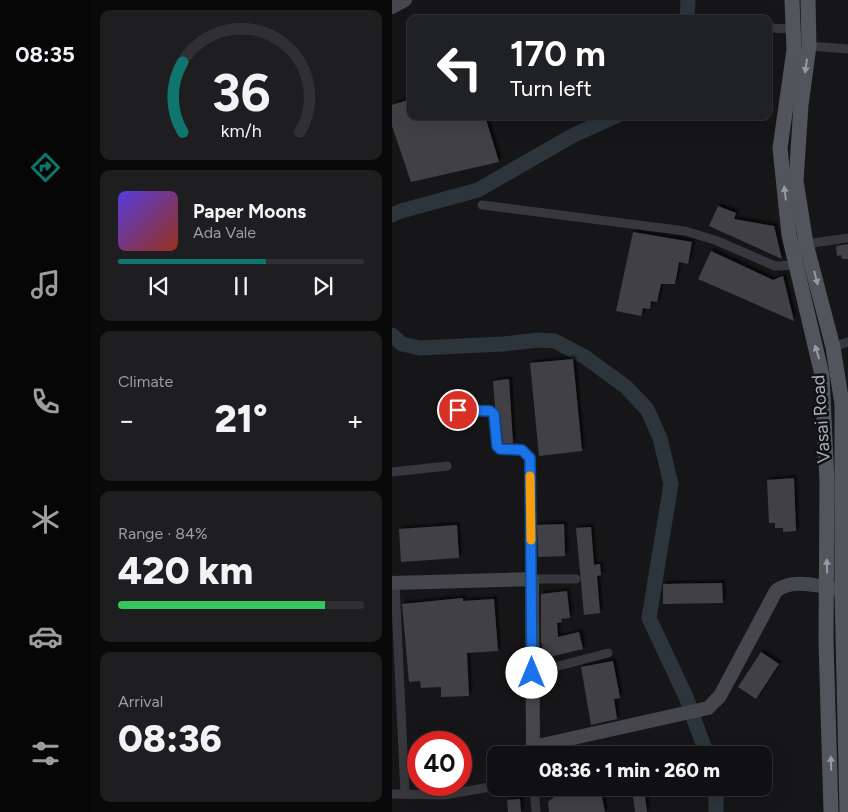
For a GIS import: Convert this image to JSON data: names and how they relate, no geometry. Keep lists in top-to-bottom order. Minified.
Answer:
{"streets":{"main road":["Vasai Road"]},"page":{"tabs":"08:35","turn":["170 m","Turn left"],"song":["Paper Moons","Ada Vale"],"tile":["Climate",["Range · 84%","420 km"],["Arrival","08:36"]],"heat":["−","21°","+"],"limit":"40","trip":"08:36 · 1 min · 260 m","gauge":["36","km/h"]}}
